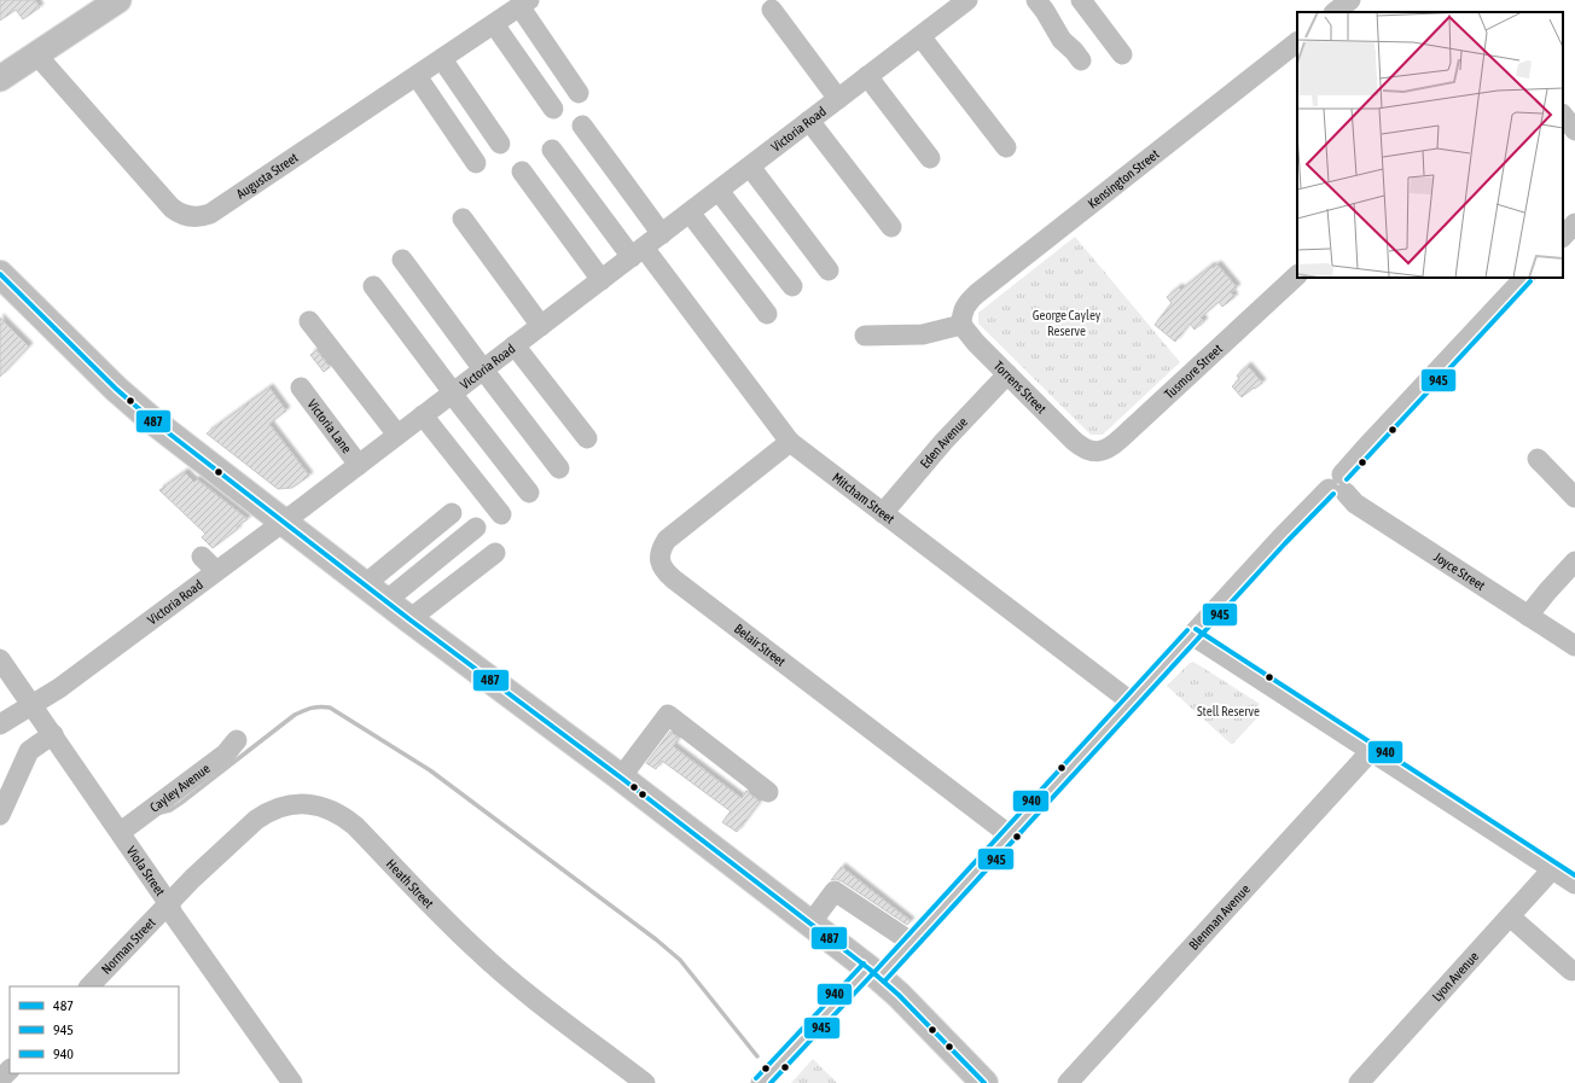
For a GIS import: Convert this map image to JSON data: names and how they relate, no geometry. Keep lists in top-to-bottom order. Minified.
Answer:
{"streets":{"street":["Victoria Road","Augusta Street","Kensington Street","Tusmore Street","Torrens Street","Victoria Lane","Eden Avenue","Mitcham Street","Joyce Street","Belair Street","Cayley Avenue","Viola Street","Heath Street","Blenman Avenue","Norman Street","Lyon Avenue"]},"crossings":[["Victoria Road","Victoria Lane"],["Victoria Road","Mitcham Street"],["Victoria Road","Viola Street"],["Kensington Street","Torrens Street"],["Tusmore Street","Torrens Street"],["Torrens Street","Eden Avenue"],["Eden Avenue","Mitcham Street"],["Mitcham Street","Belair Street"],["Cayley Avenue","Viola Street"],["Viola Street","Heath Street"],["Viola Street","Norman Street"],["Heath Street","Norman Street"]],"parks":["George Cayley Reserve","Stell Reserve"],"lines":["transit line 487","transit line 945","transit line 940"],"legend":["487","945","940"]}
